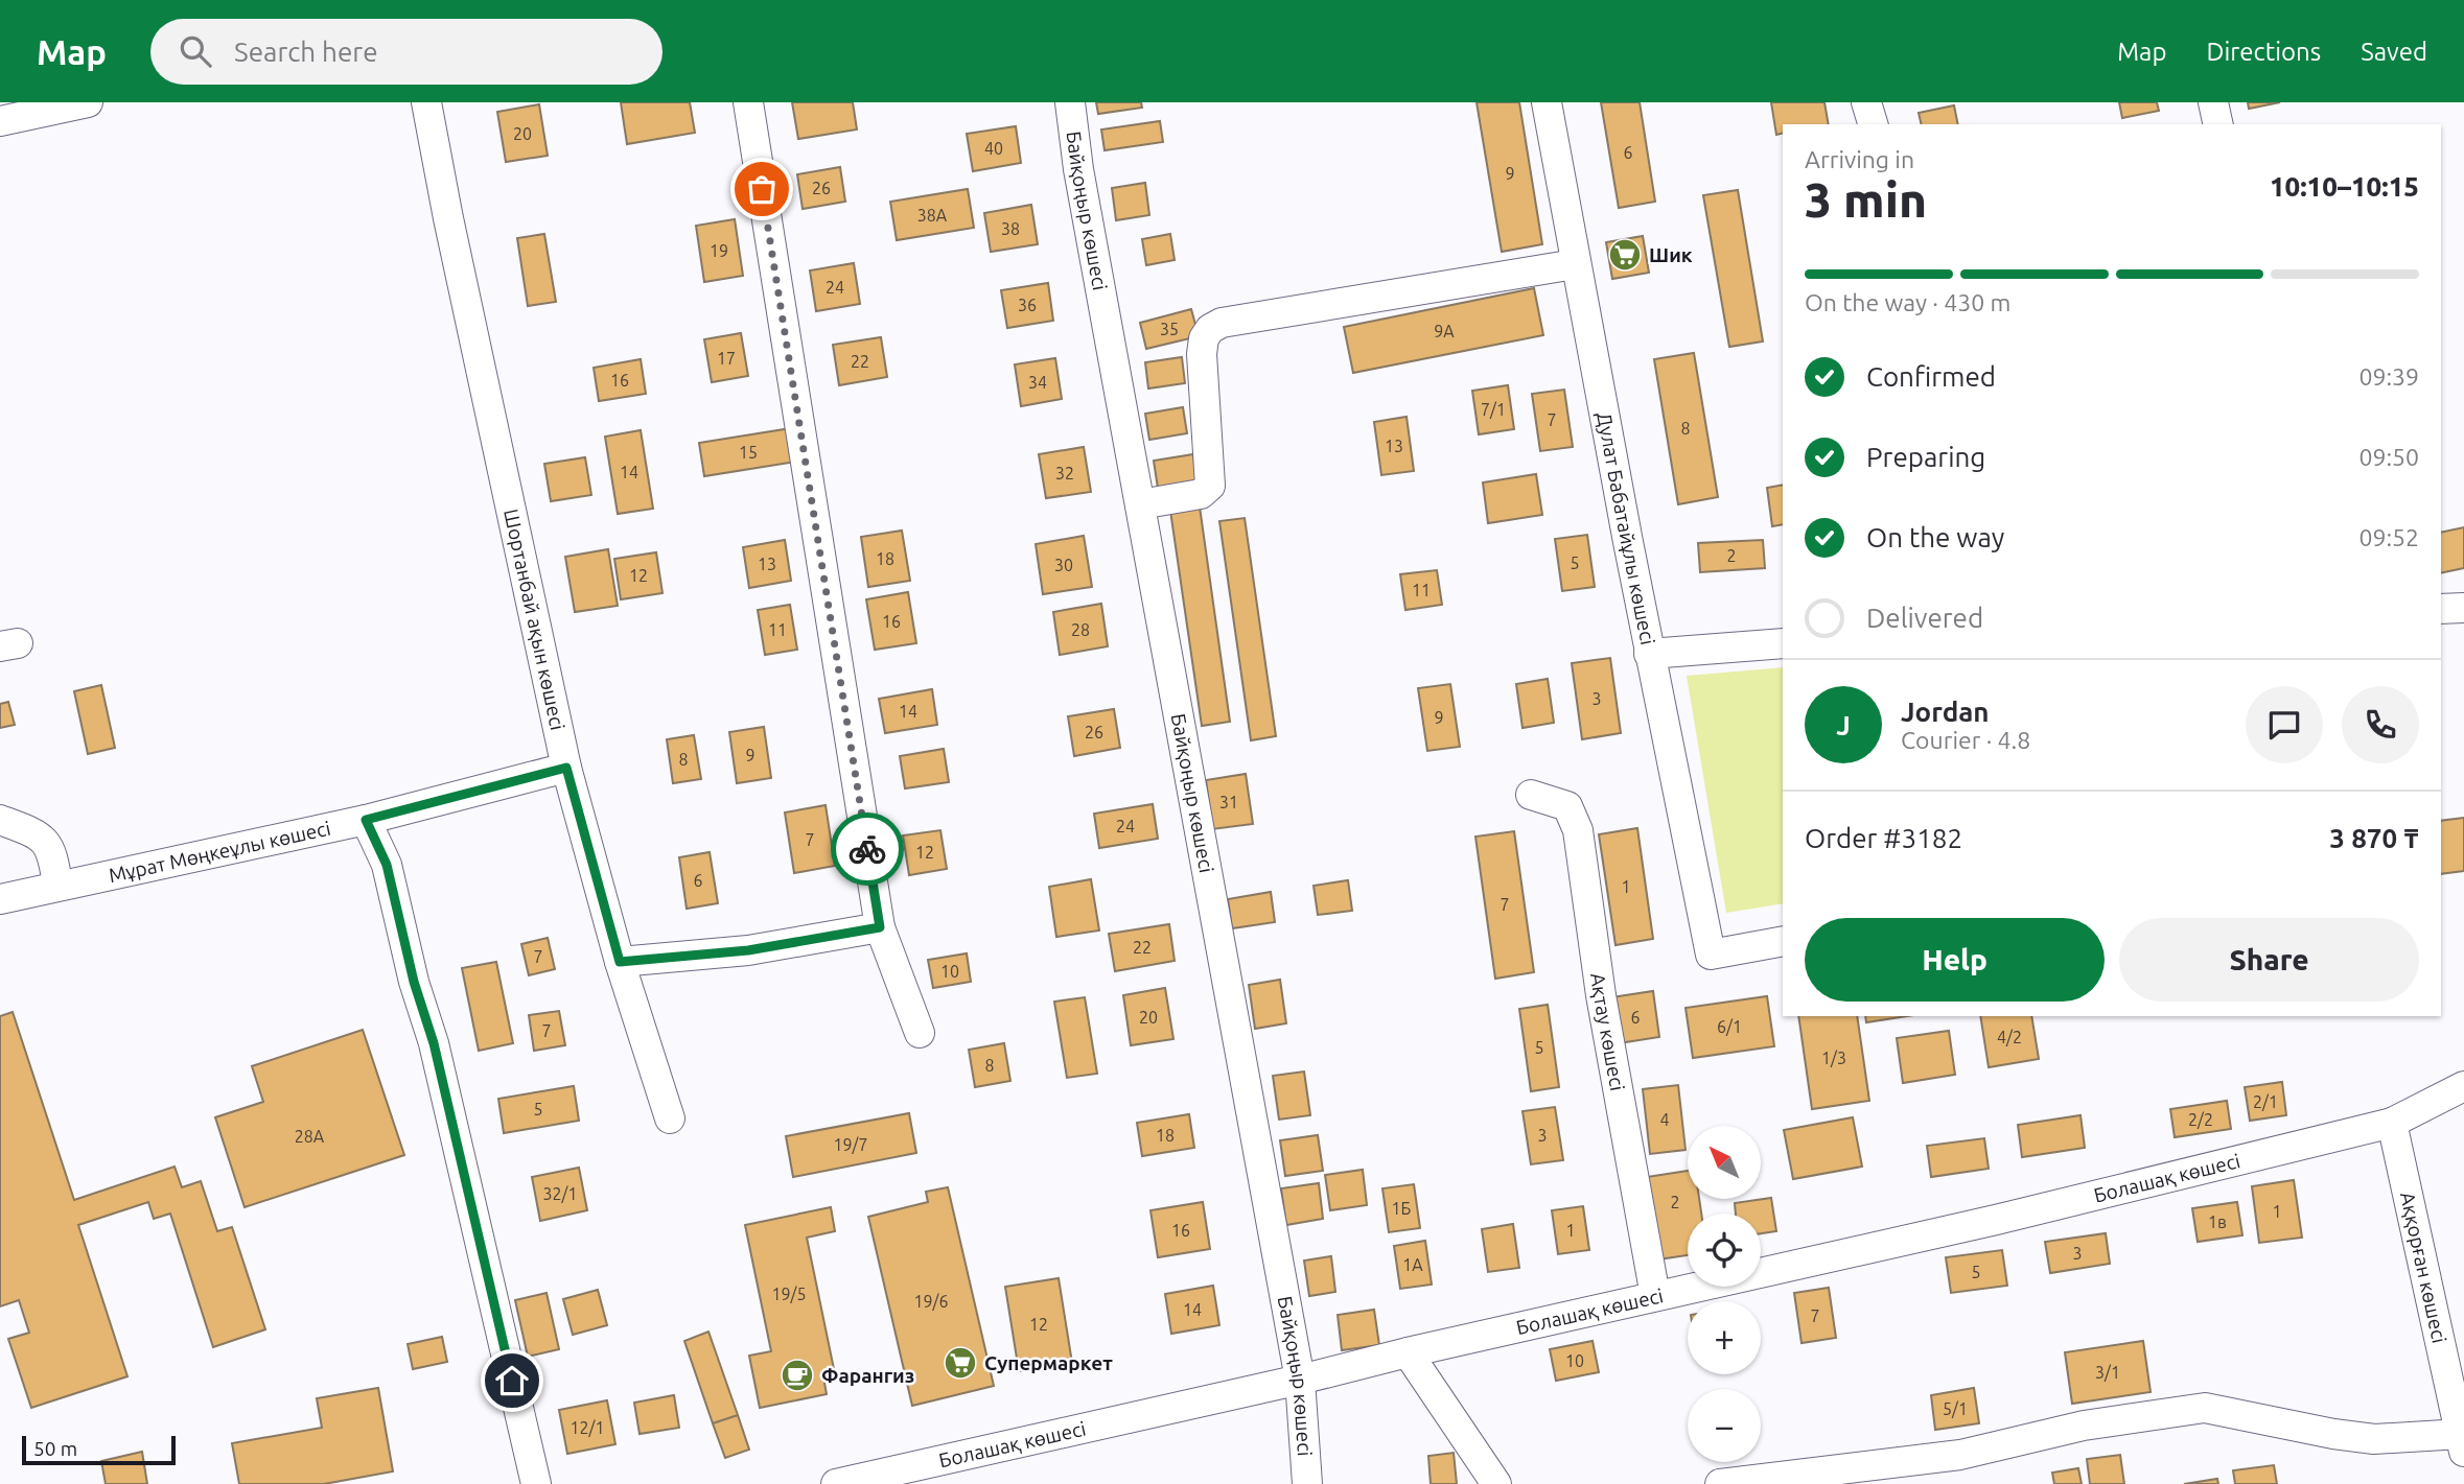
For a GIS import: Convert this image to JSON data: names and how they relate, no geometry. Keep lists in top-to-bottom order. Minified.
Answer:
{"streets":{"street":["Байқоңыр көшесі","Дулат Бабатайұлы көшесі","Шортанбай ақын көшесі","Мұрат Мөңкеұлы көшесі","Ақтау көшесі","Болашақ көшесі","Аққорған көшесі"]},"crossings":[["Байқоңыр көшесі","Болашақ көшесі"],["Шортанбай ақын көшесі","Мұрат Мөңкеұлы көшесі"],["Ақтау көшесі","Болашақ көшесі"],["Болашақ көшесі","Аққорған көшесі"]],"places":{"supermarket":["Шик","Супермаркет"],"cafe":["Фарангиз"]},"house_numbers":["20","40","6","9","26","38А","38","19","24","36","35","9А","17","22","16","34","7/1","7","8","13","15","14","32","2","18","5","13","30","12","11","16","11","28","3","14","9","26","9","8","31","24","7","12","6","1","7","22","7","10","20","6","6/1","7","4/2","5","1/3","8","2/1","5","4","2/2","18","3","28А","19/7","32/1","2","1Б","1","1в","16","1","3","1А","5","19/5","19/6","14","7","12","10","3/1","5/1","12/1"],"scale_bar":"50 m","north":"top left","page":{"header":"Map","search":"Search here","nav":["Map","Directions","Saved"],"heading":["3 min","Arriving in","10:10–10:15"],"panel":["Jordan","Courier · 4.8","Order #3182","3 870 ₸"],"bar":"On the way · 430 m","list":[["Confirmed","09:39"],["Preparing","09:50"],["On the way","09:52"],"Delivered"],"round":"J","buttons":["Help","Share"],"map_buttons":["+","−"],"scale":"50 m"}}
